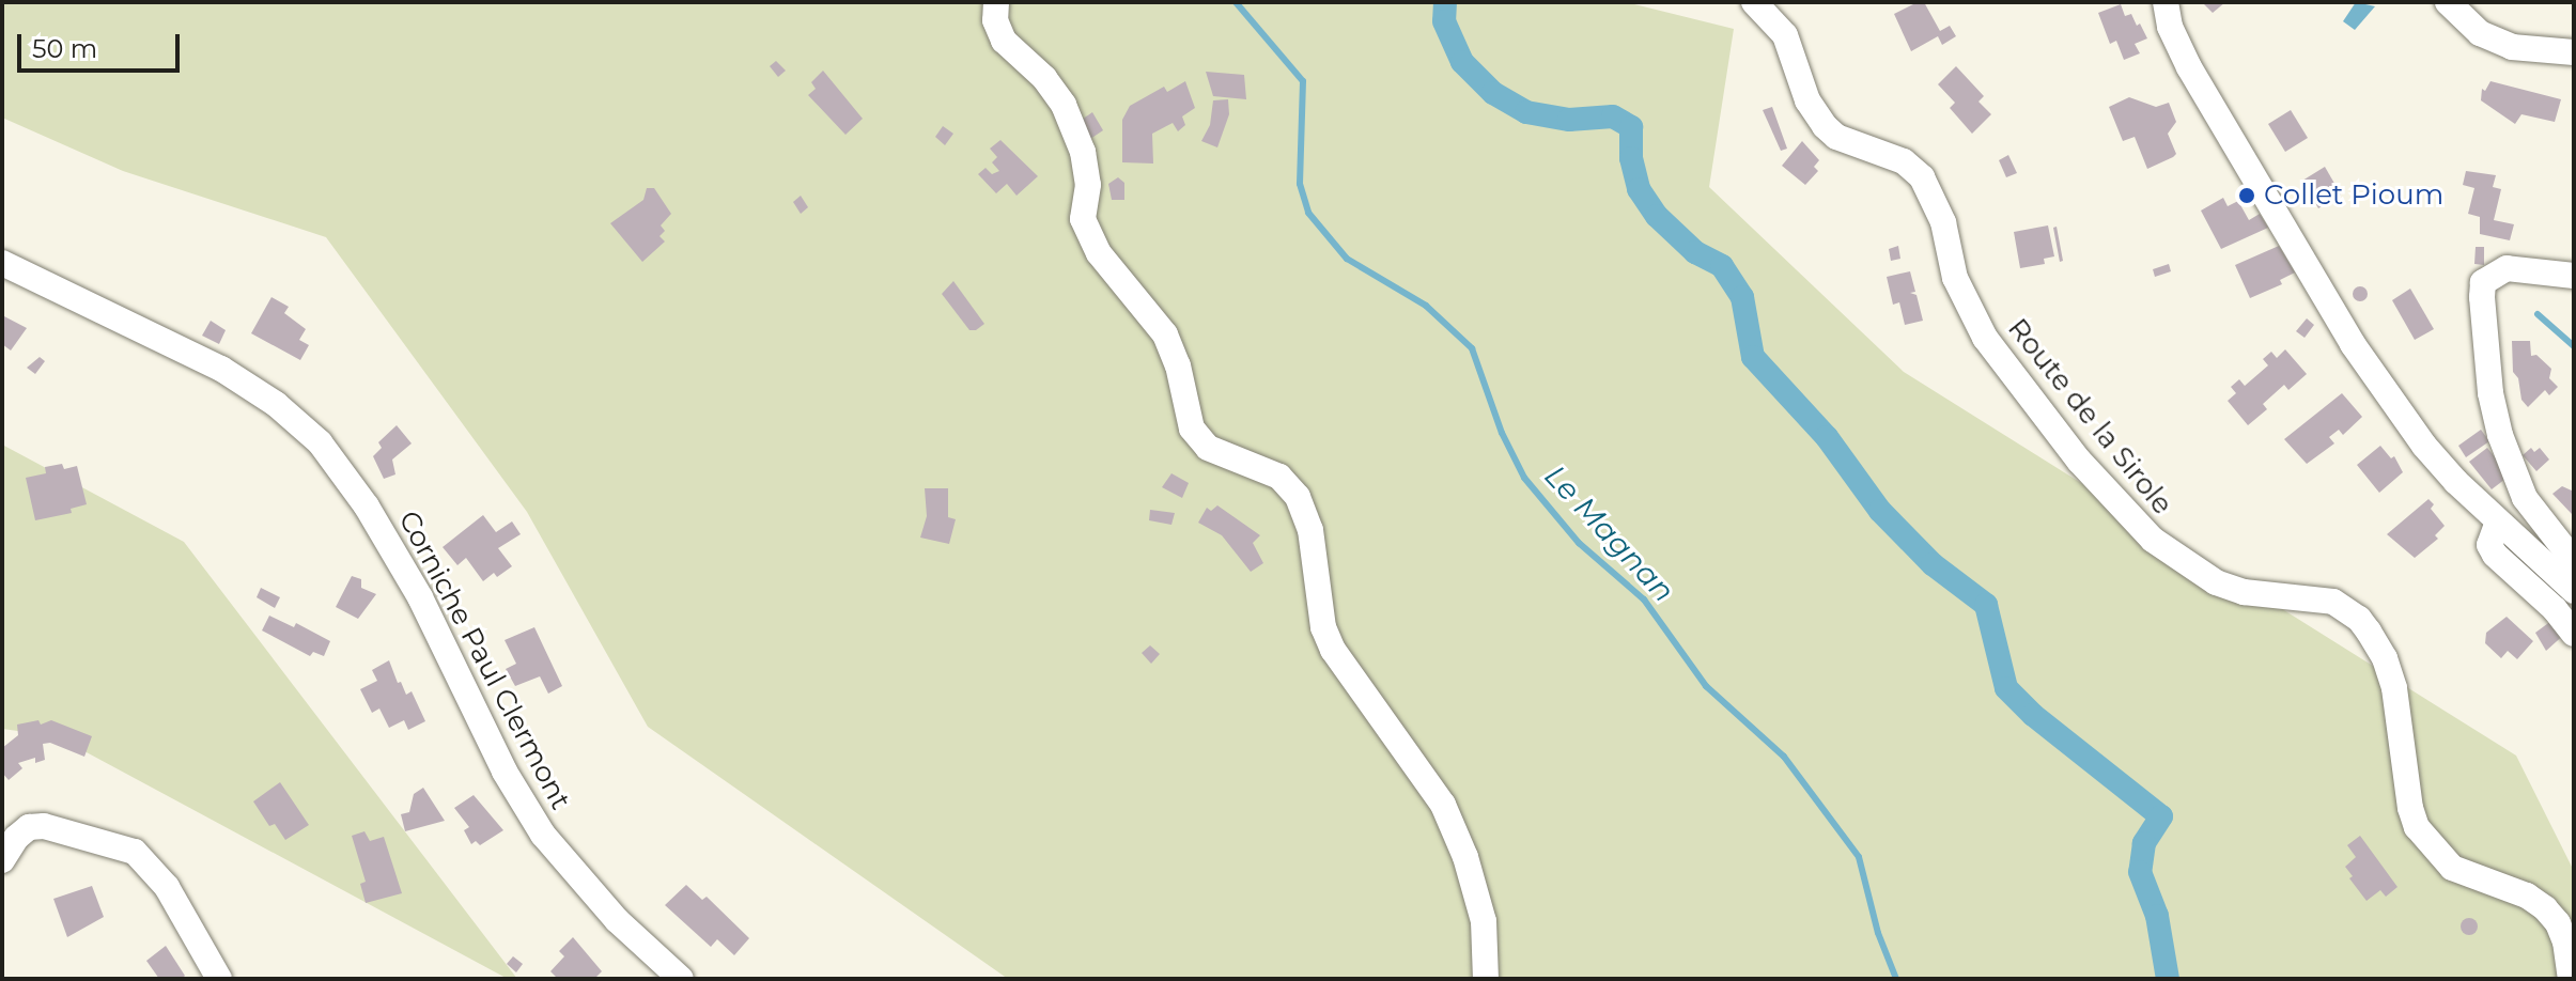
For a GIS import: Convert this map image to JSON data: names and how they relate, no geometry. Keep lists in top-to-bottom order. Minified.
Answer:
{"streets":{"street":["Route de la Sirole","Corniche Paul Clermont"]},"water":["Le Magnan"],"places":["Collet Pioum"],"scale_bar":"50 m"}
